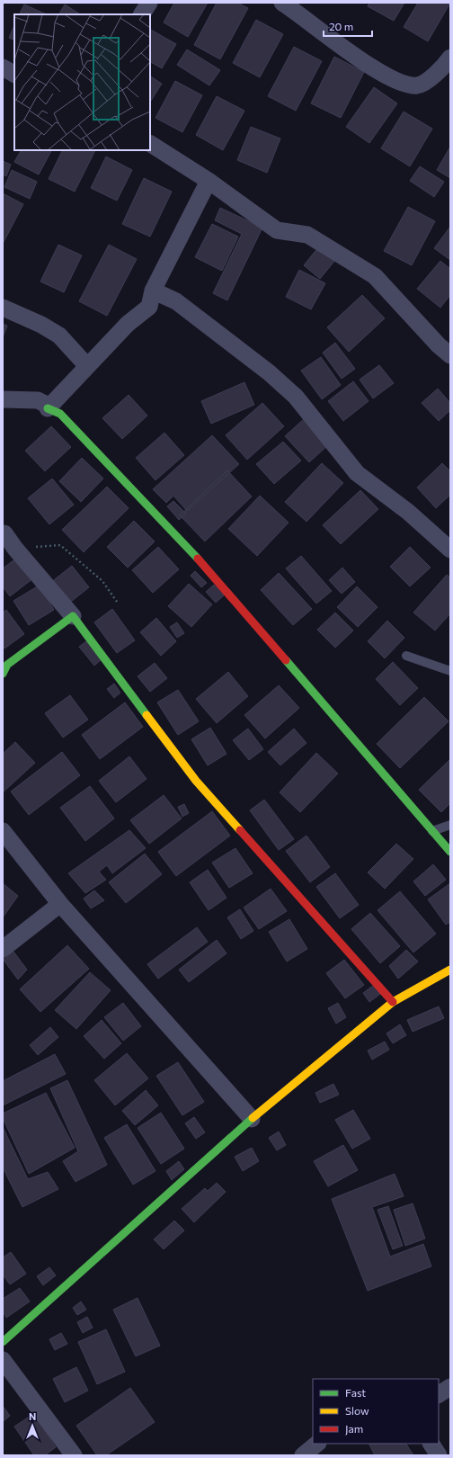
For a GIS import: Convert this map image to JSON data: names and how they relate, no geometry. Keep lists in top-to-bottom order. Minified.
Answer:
{"legend":["Fast","Slow","Jam"],"scale_bar":"20 m","north":"top"}
